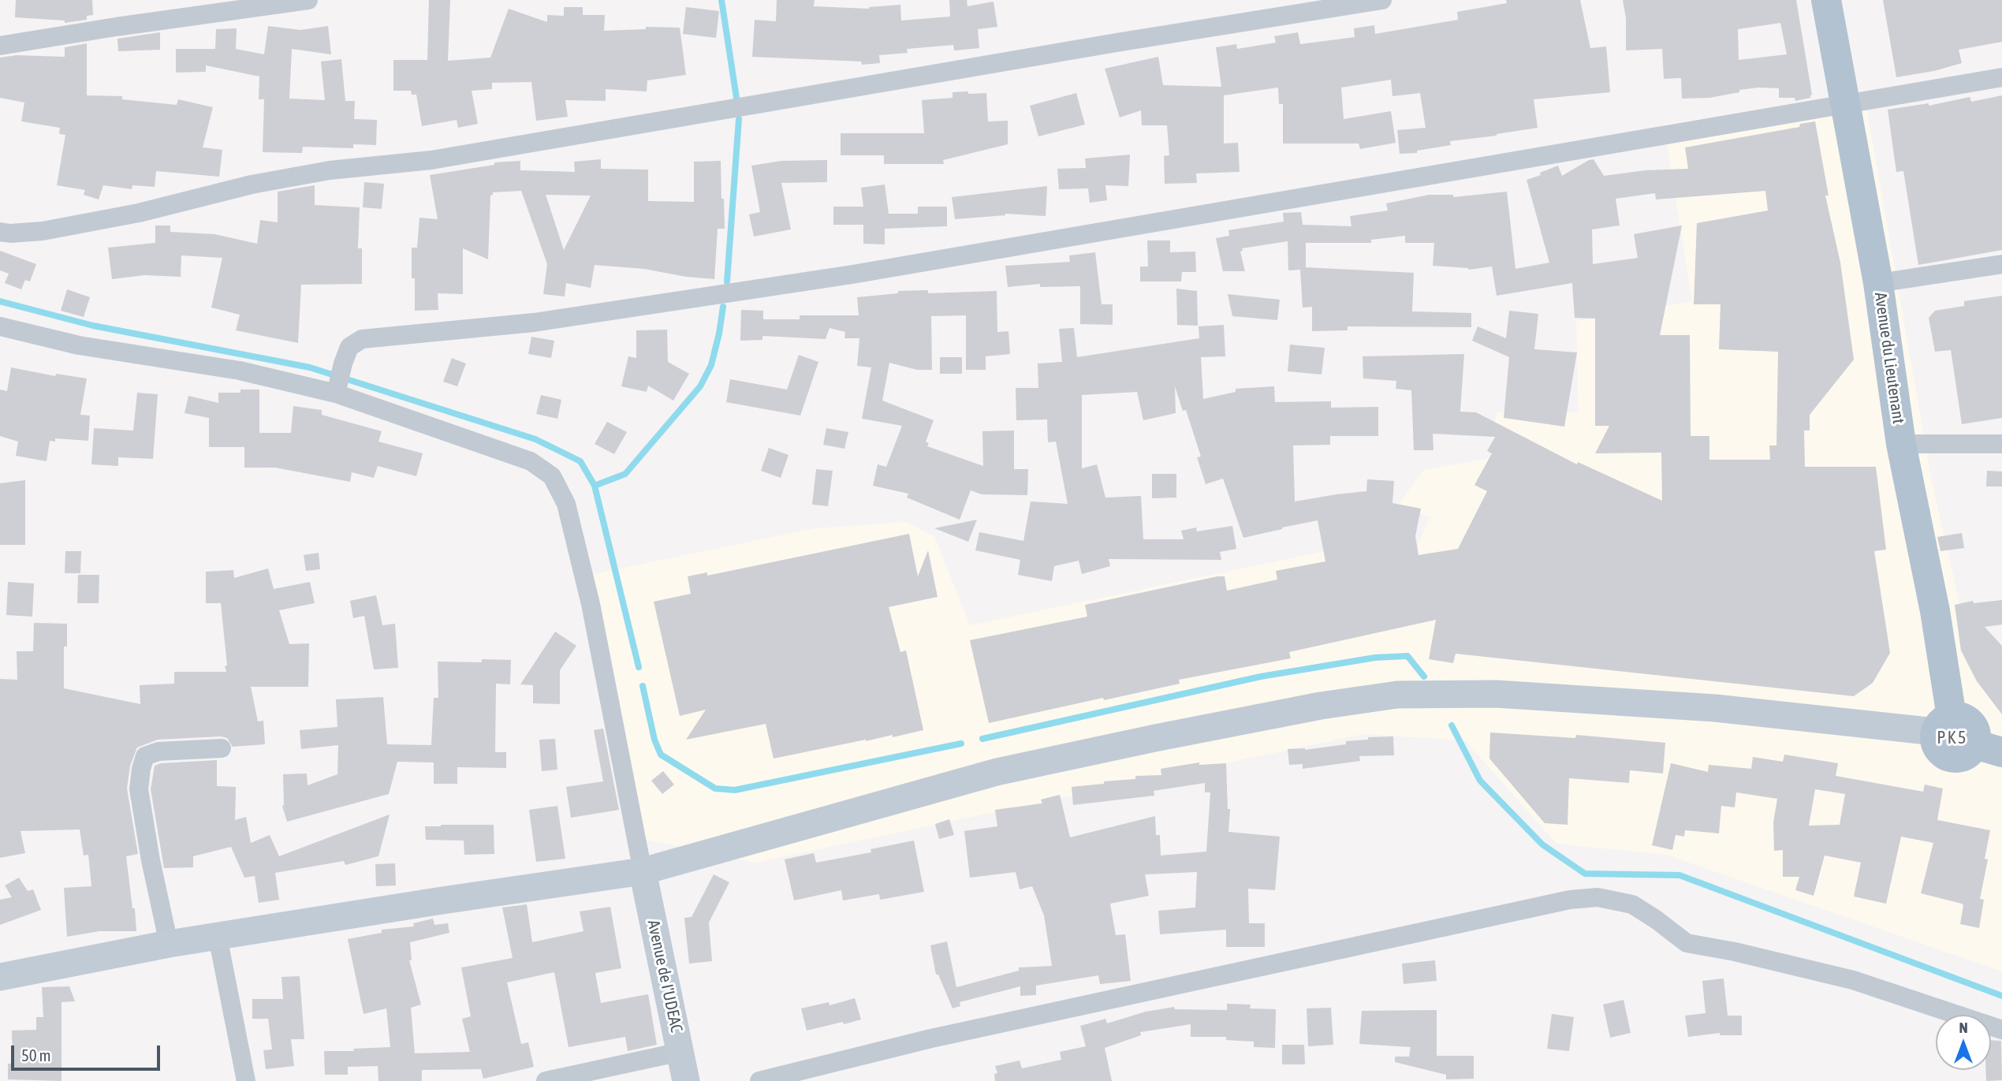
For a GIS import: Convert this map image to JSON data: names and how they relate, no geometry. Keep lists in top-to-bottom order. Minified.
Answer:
{"streets":{"main road":["Avenue du Lieutenant","Avenue de I'UDEAC"]},"districts":["PK5"],"scale_bar":"50 m","north":"top"}
